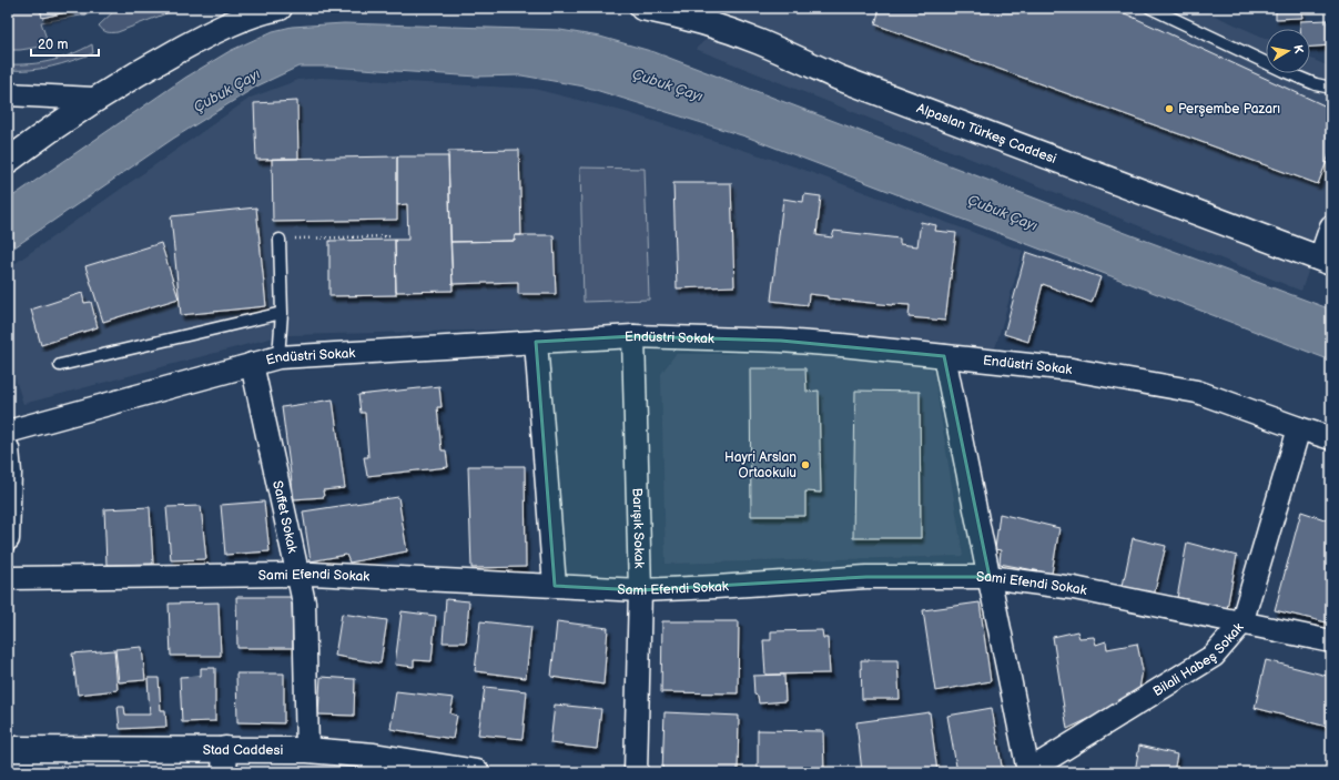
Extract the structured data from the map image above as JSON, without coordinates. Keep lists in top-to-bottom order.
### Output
{
  "streets": {
    "street": [
      "Alpaslan Türkeş Caddesi",
      "Endüstri Sokak",
      "Saffet Sokak",
      "Barışık Sokak",
      "Sami Efendi Sokak",
      "Bilali Habeş Sokak",
      "Stad Caddesi"
    ]
  },
  "crossings": [
    ["Endüstri Sokak", "Saffet Sokak"],
    ["Endüstri Sokak", "Barışık Sokak"],
    ["Endüstri Sokak", "Bilali Habeş Sokak"],
    ["Saffet Sokak", "Sami Efendi Sokak"],
    ["Saffet Sokak", "Stad Caddesi"],
    ["Barışık Sokak", "Sami Efendi Sokak"],
    ["Sami Efendi Sokak", "Bilali Habeş Sokak"]
  ],
  "water": ["Çubuk Çayı"],
  "places": ["Perşembe Pazarı", "Hayri Arslan Ortaokulu"],
  "scale_bar": "20 m",
  "north": "right"
}
